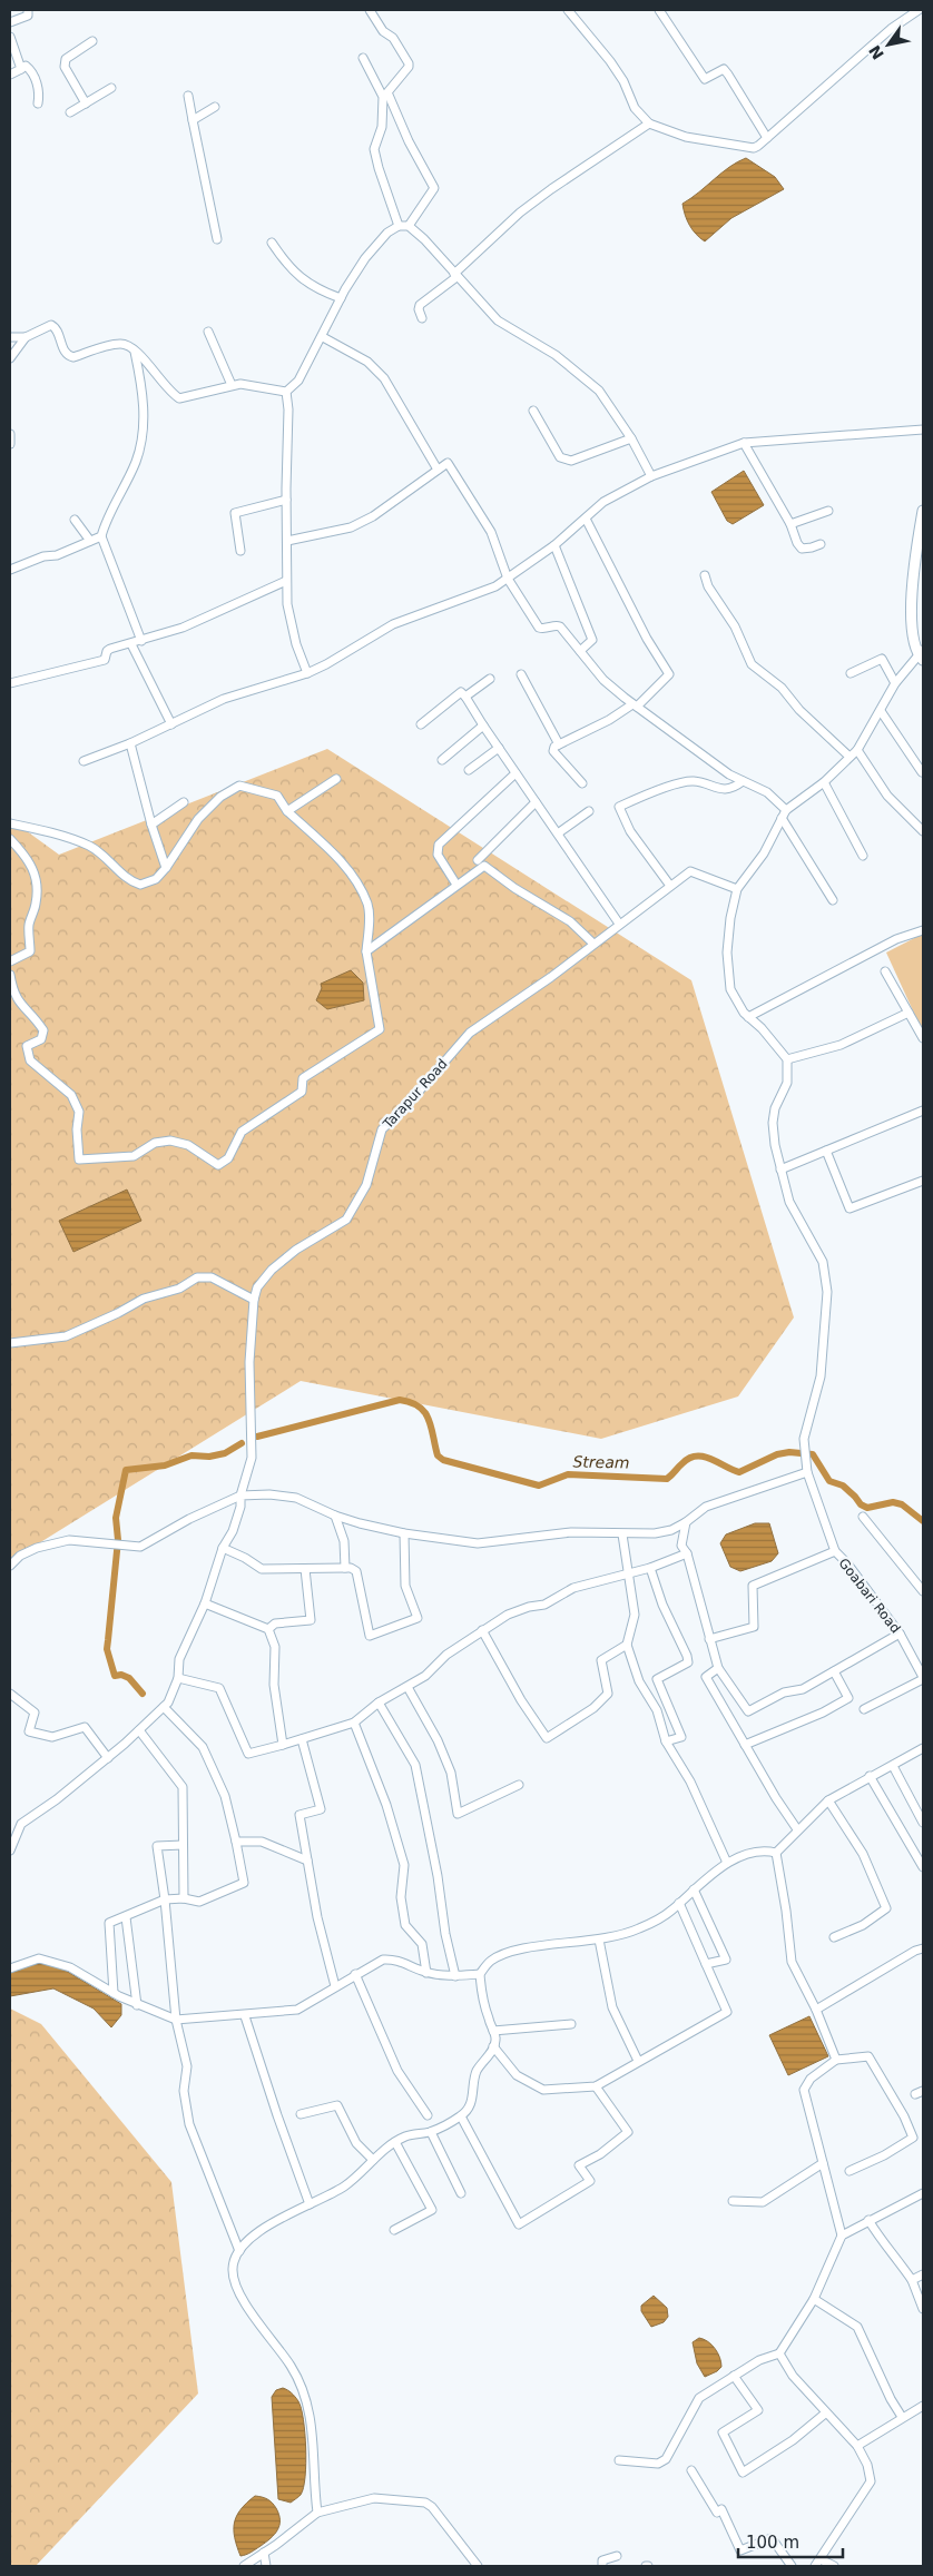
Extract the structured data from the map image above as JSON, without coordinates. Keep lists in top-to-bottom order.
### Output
{
  "streets": {
    "street": ["Tarapur Road", "Goabari Road"]
  },
  "water": ["Stream"],
  "scale_bar": "100 m",
  "north": "bottom left"
}
